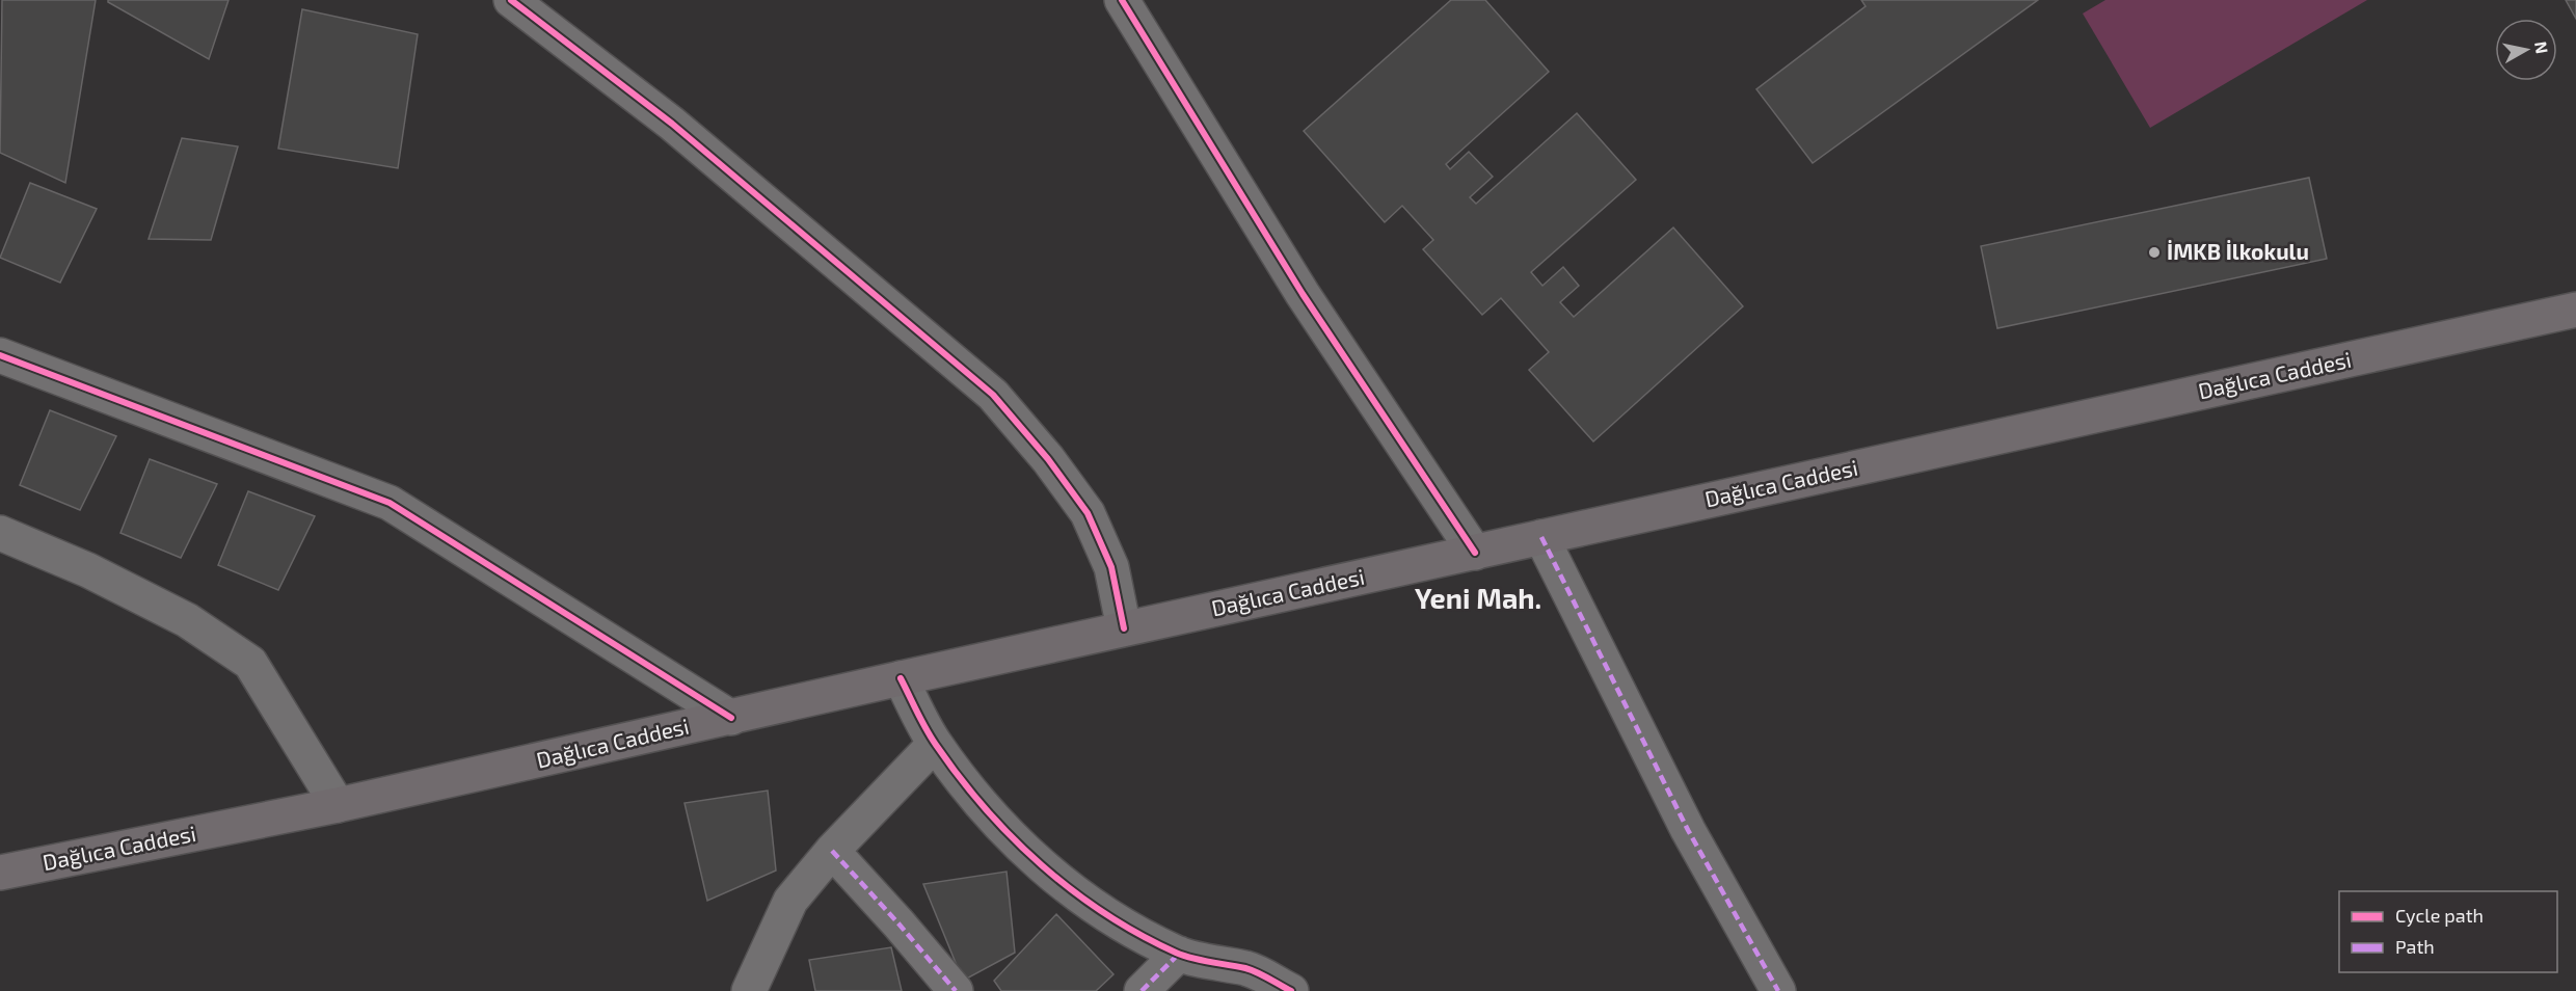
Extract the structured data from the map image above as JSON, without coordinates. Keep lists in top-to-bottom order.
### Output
{
  "streets": {
    "main road": ["Dağlıca Caddesi"]
  },
  "districts": ["Yeni Mah."],
  "places": ["İMKB İlkokulu"],
  "legend": ["Cycle path", "Path"],
  "north": "right"
}
